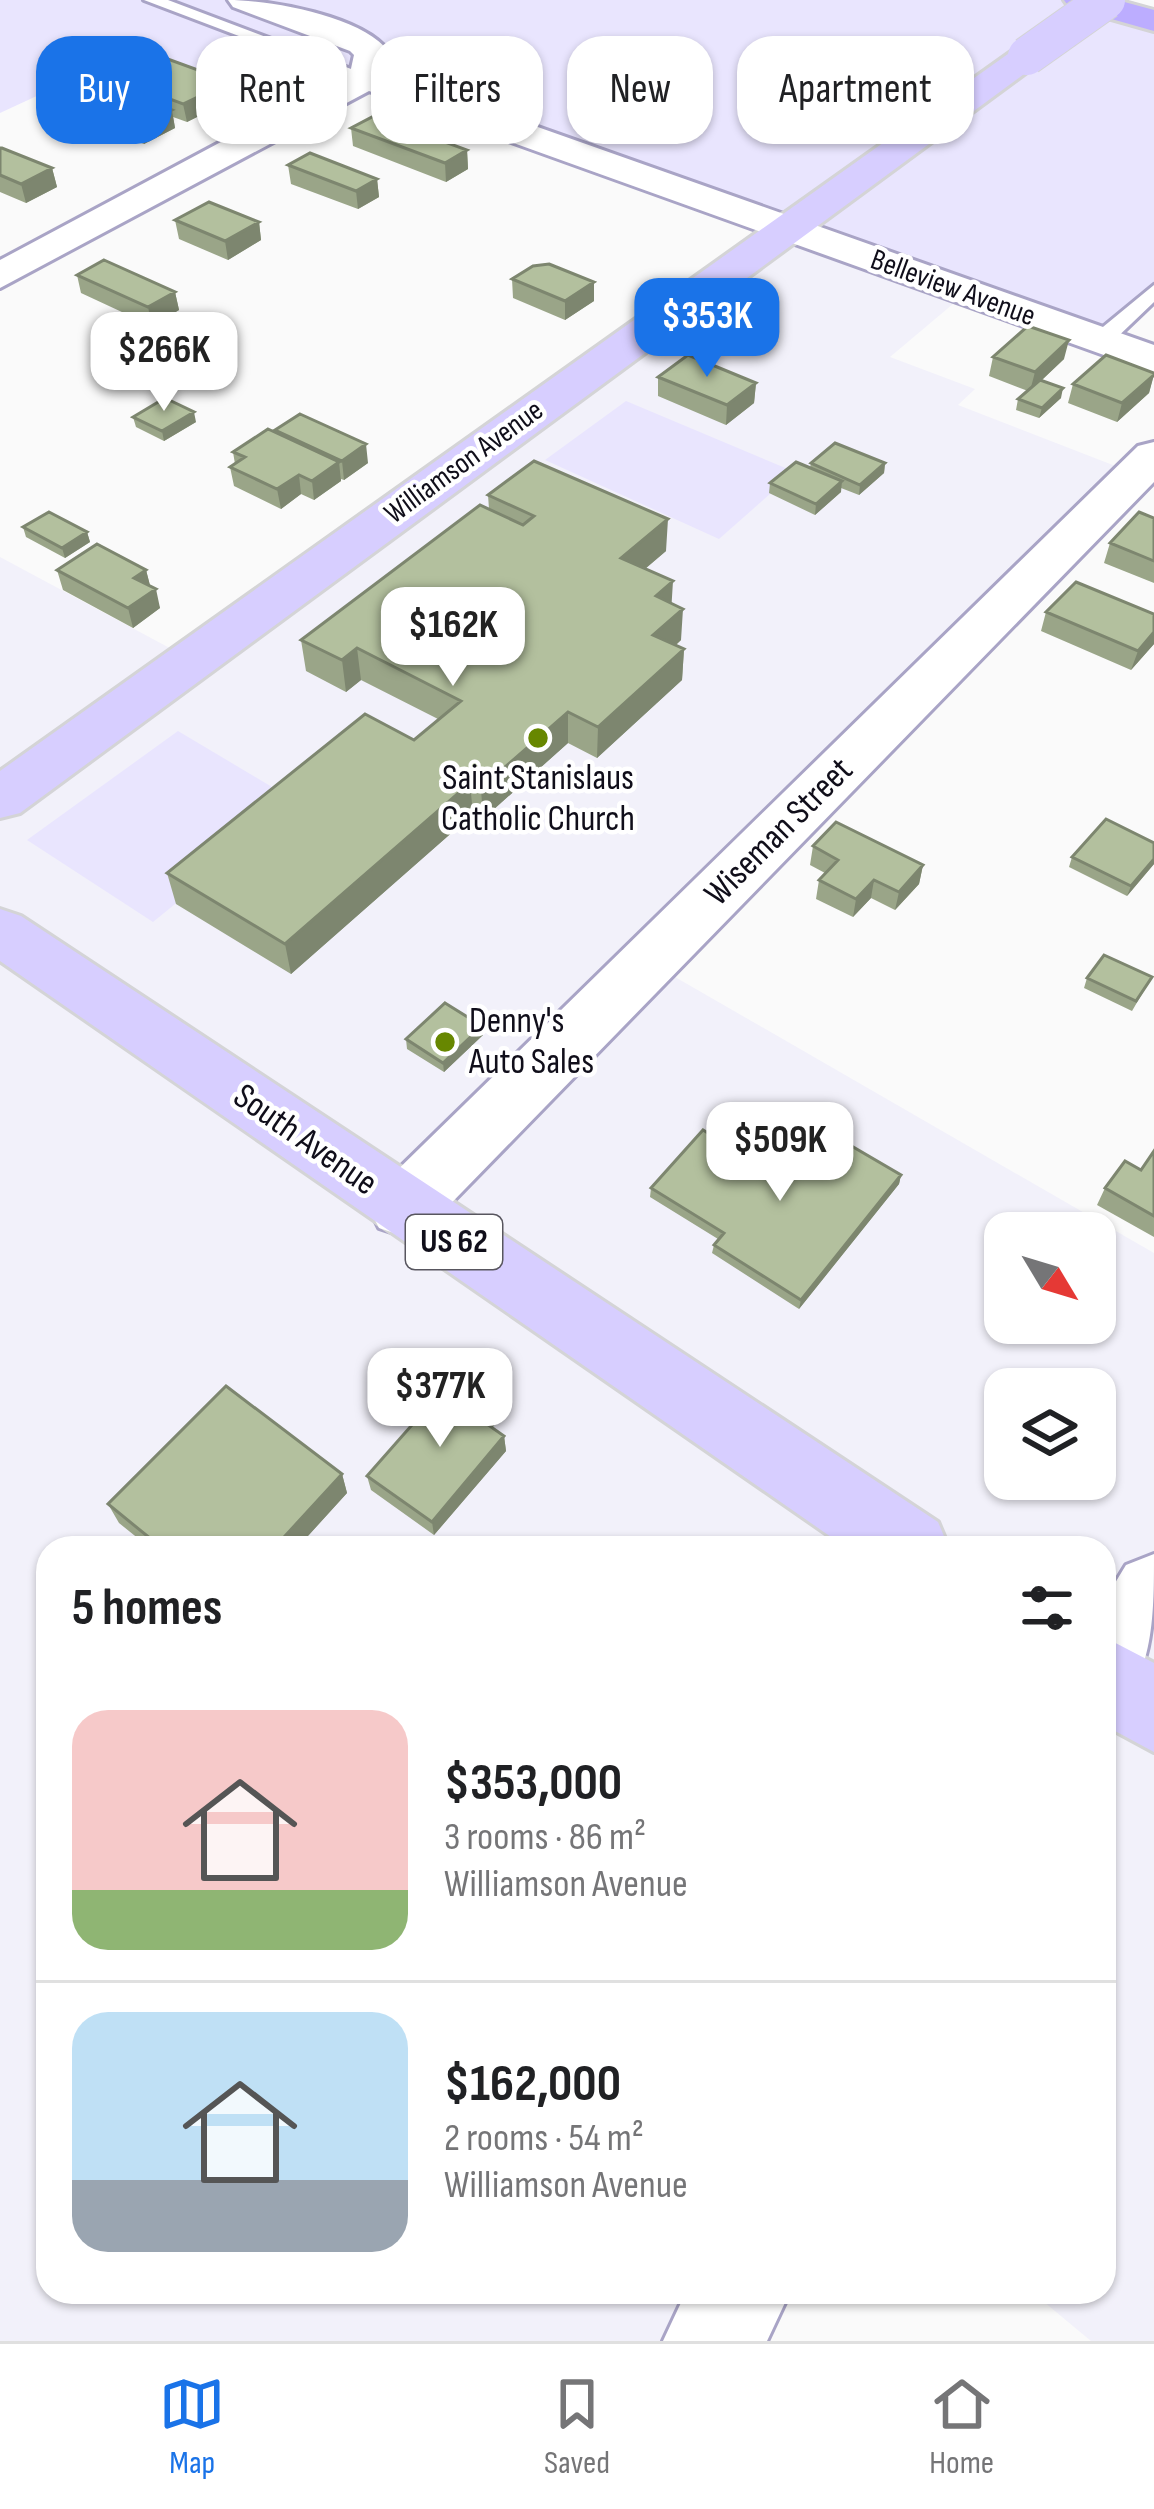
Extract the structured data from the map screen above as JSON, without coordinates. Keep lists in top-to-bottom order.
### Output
{
  "streets": {
    "main road": ["Williamson Avenue", "South Avenue", "US 62"],
    "street": ["Belleview Avenue", "Wiseman Street"]
  },
  "crossings": [
    ["Belleview Avenue", "Williamson Avenue"],
    ["Wiseman Street", "South Avenue"]
  ],
  "places": ["Saint Stanislaus Catholic Church", "Denny's Auto Sales"],
  "north": "bottom right",
  "page": {
    "chip": [
      "Buy",
      "Rent",
      "Filters",
      "New",
      "Apartment"
    ],
    "price": [
      "$353K",
      "$266K",
      "$162K",
      "$509K",
      "$377K"
    ],
    "heading": "5 homes",
    "list": [
      {
        "name": "$353,000",
        "note": "3 rooms · 86 m² · Williamson Avenue"
      },
      {
        "name": "$162,000",
        "note": "2 rooms · 54 m² · Williamson Avenue"
      }
    ],
    "tabs": ["Map", "Saved", "Home"]
  }
}
